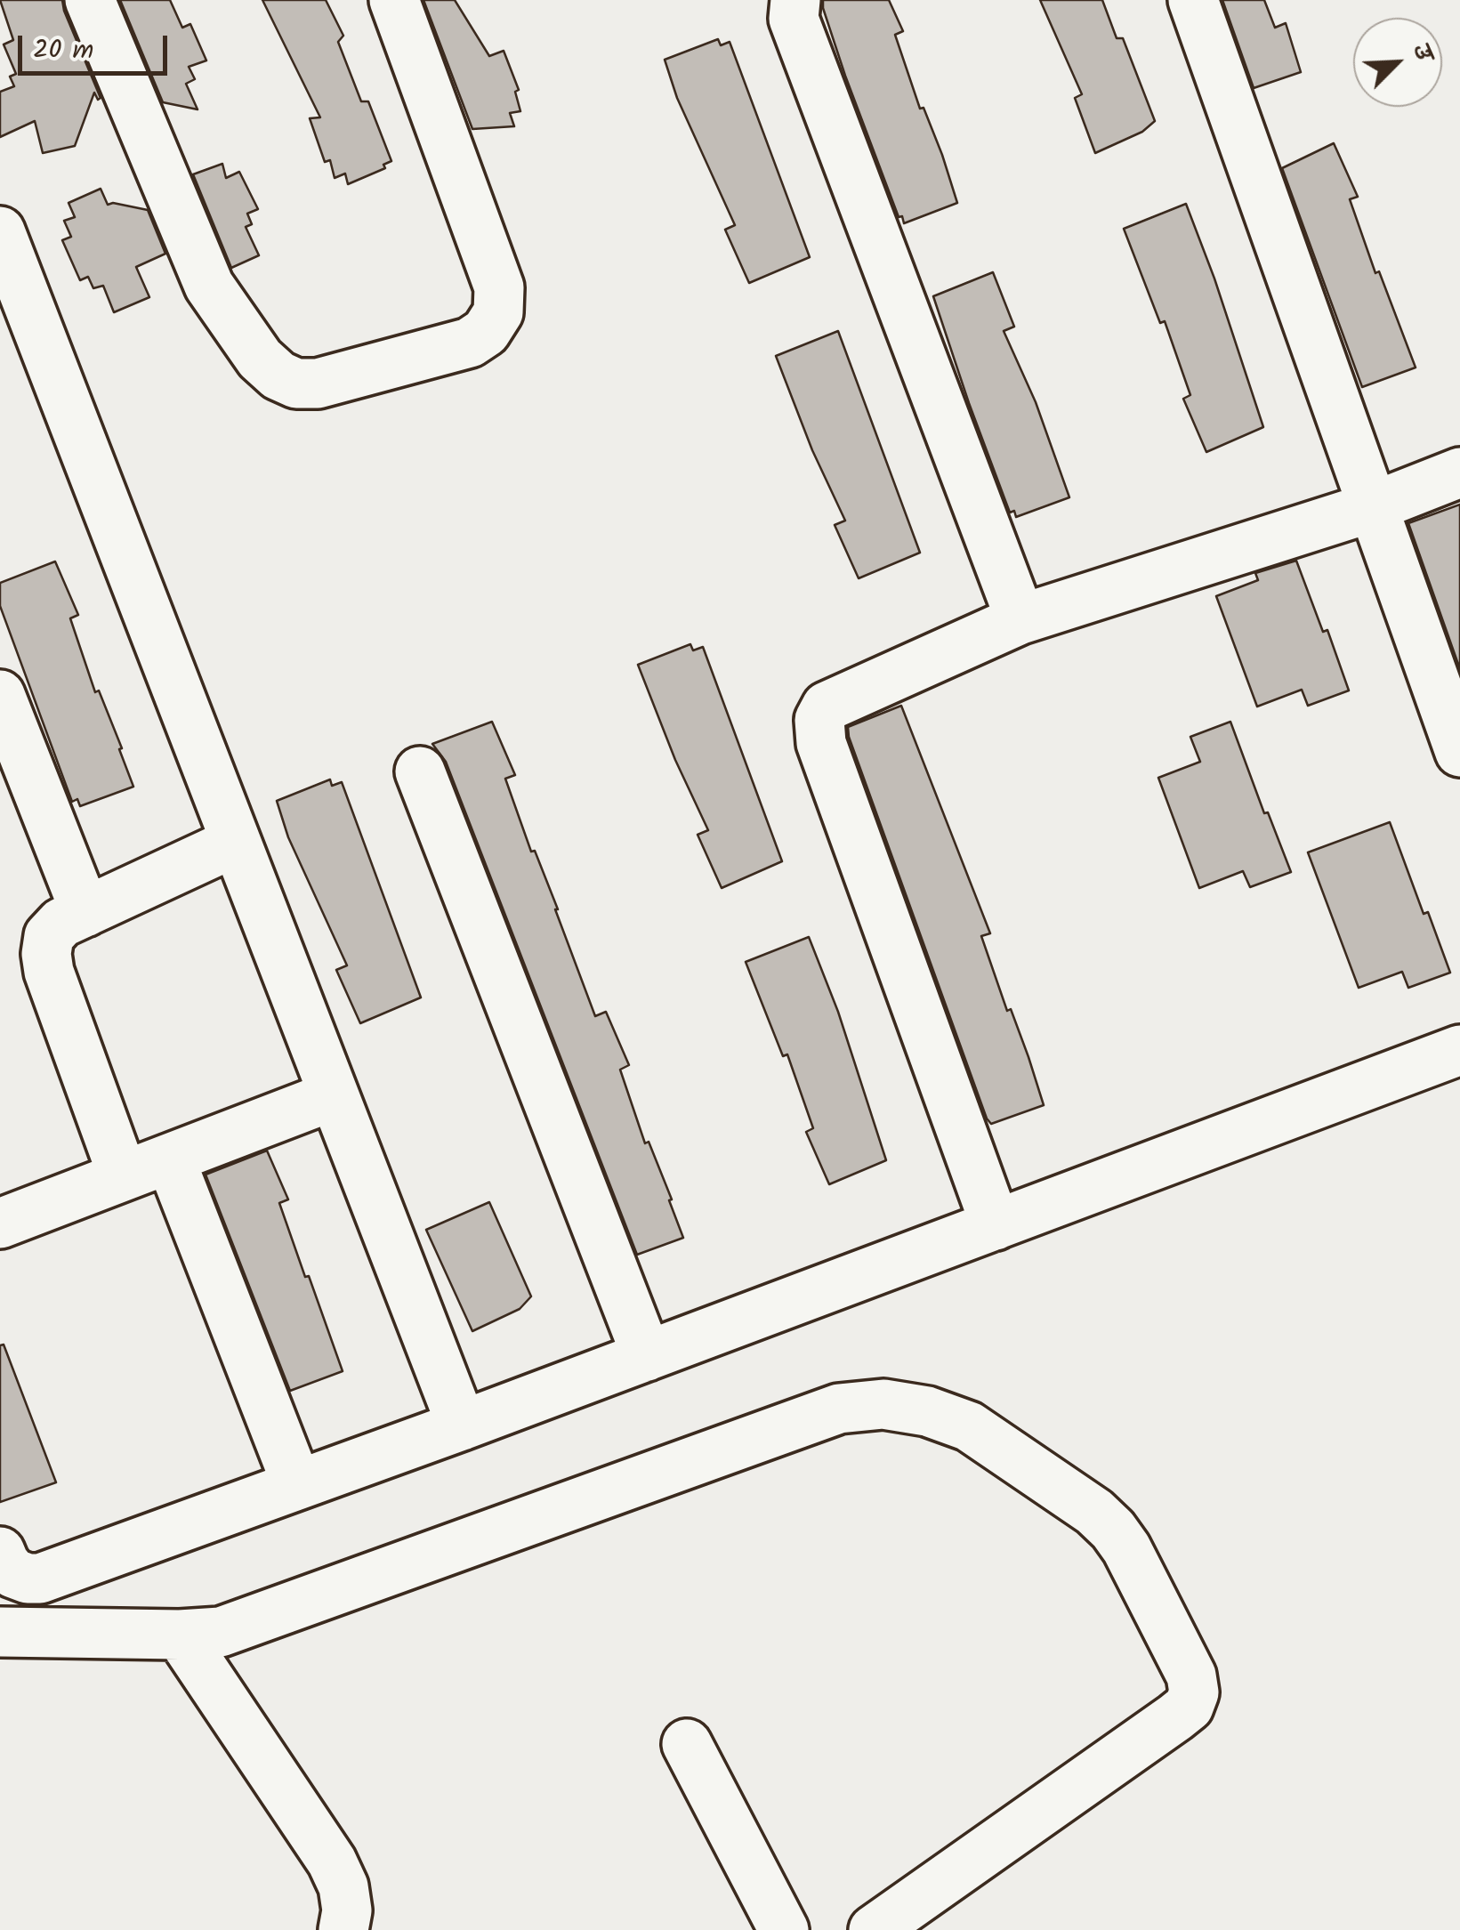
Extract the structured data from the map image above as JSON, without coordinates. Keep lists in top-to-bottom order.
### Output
{
  "scale_bar": "20 m",
  "north": "top right"
}
